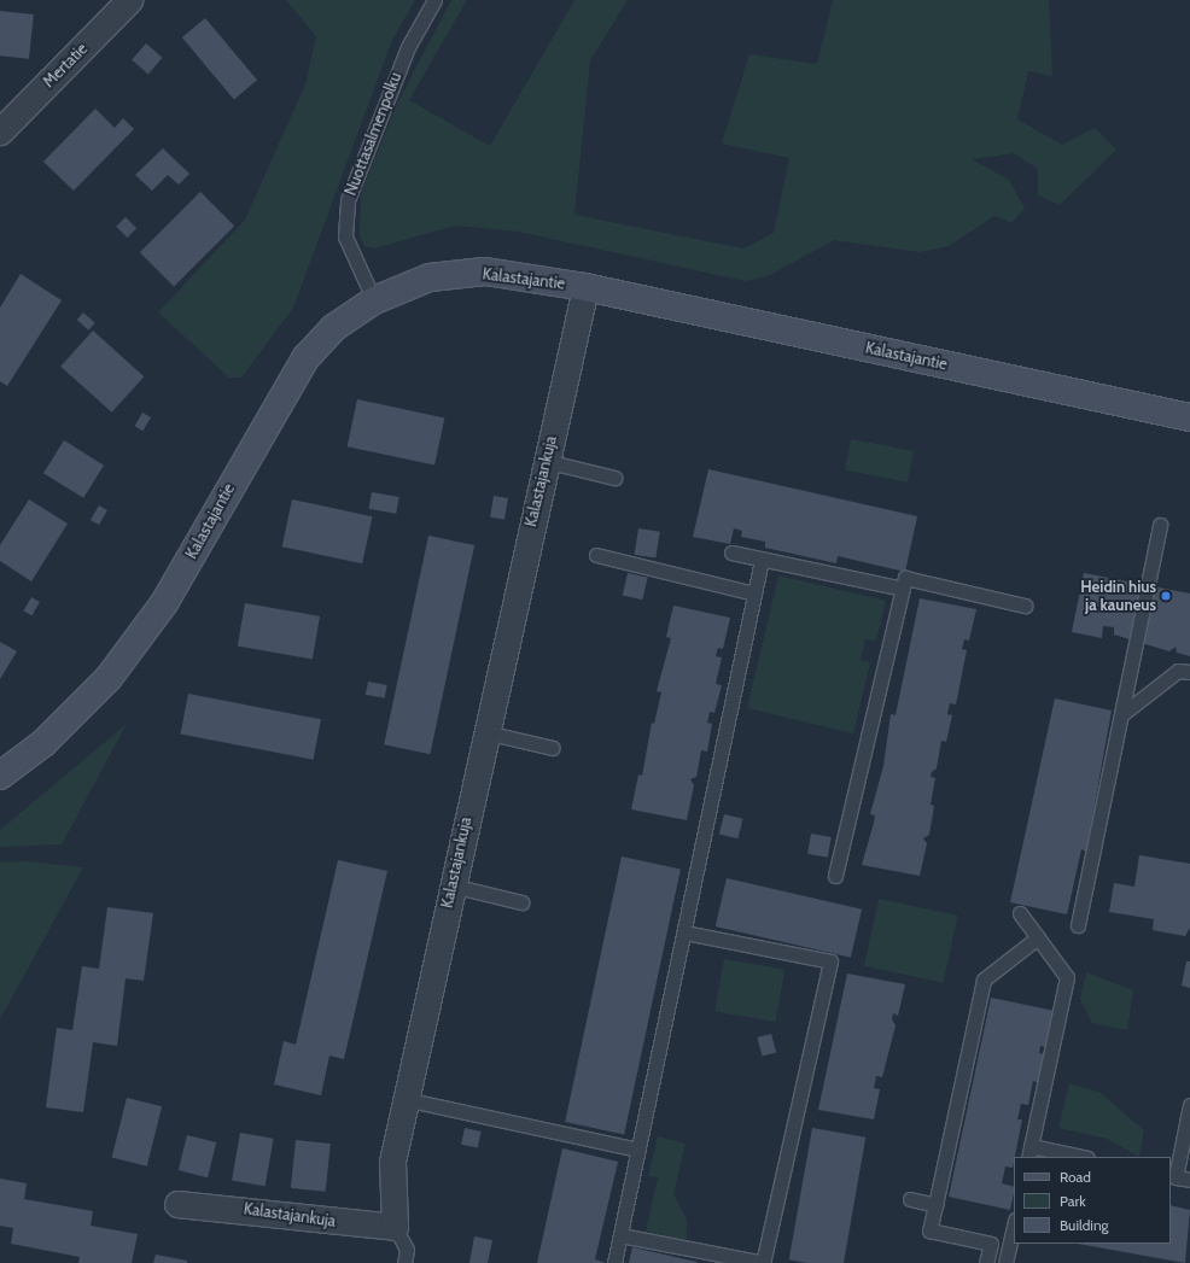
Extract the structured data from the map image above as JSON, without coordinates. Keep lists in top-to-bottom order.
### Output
{
  "streets": {
    "main road": ["Kalastajantie"],
    "street": ["Mertatie", "Kalastajankuja"],
    "lane": ["Nuottasalmenpolku"]
  },
  "crossings": [
    ["Nuottasalmenpolku", "Kalastajantie"],
    ["Kalastajantie", "Kalastajankuja"]
  ],
  "places": ["Heidin hius ja kauneus"],
  "legend": ["Road", "Park", "Building"]
}
